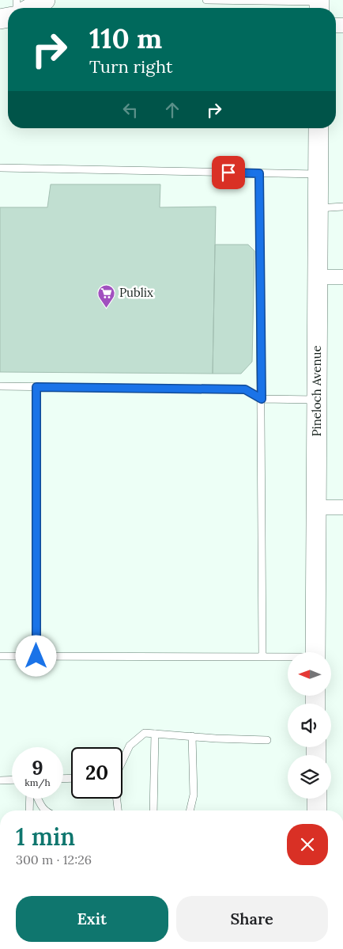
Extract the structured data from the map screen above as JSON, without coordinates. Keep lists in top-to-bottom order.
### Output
{
  "streets": {
    "street": ["Pineloch Avenue"]
  },
  "places": {
    "supermarket": ["Publix"]
  },
  "north": "left",
  "page": {
    "turn": ["110 m", "Turn right"],
    "speed": "9 km/h",
    "limit": "20",
    "heading": ["1 min", "300 m · 12:26"],
    "buttons": ["Exit", "Share"]
  }
}
